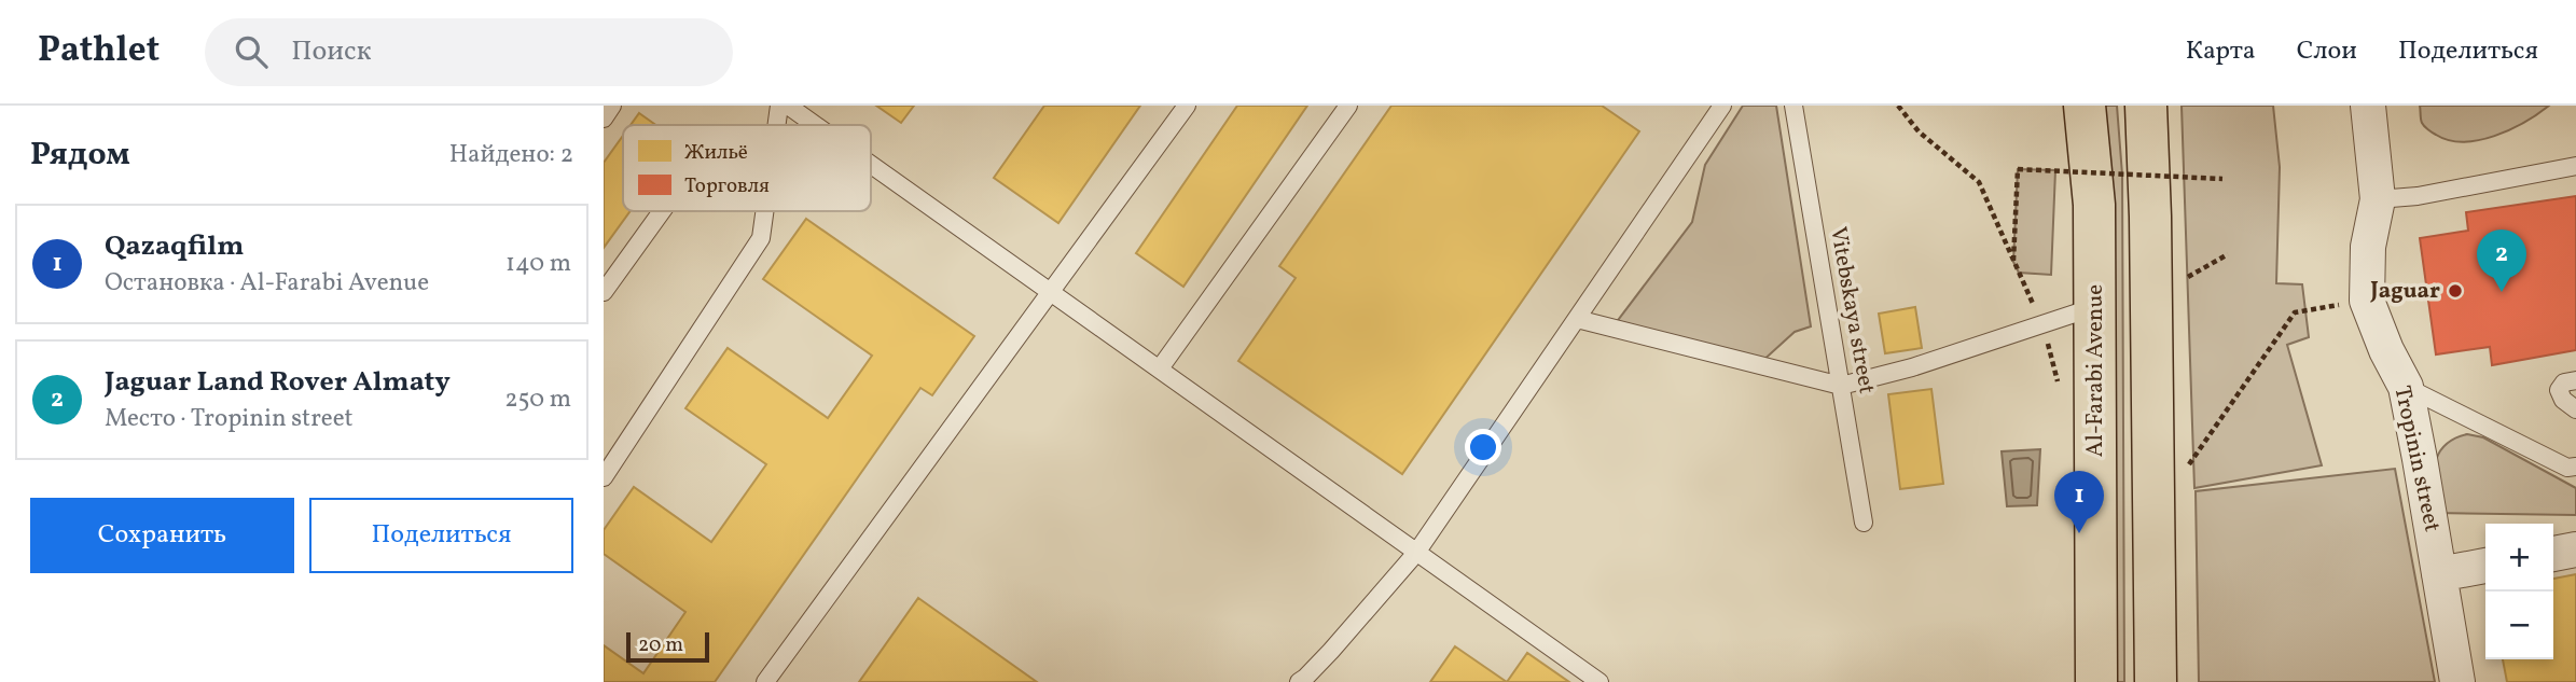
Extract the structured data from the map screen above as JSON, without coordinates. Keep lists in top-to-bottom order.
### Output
{
  "streets": {
    "main road": ["Al-Farabi Avenue"],
    "street": ["Tropinin street"],
    "lane": ["Vitebskaya street"]
  },
  "places": ["Jaguar"],
  "legend": ["Жильё", "Торговля"],
  "scale_bar": "20 m",
  "page": {
    "header": "Pathlet",
    "search": "Поиск",
    "nav": ["Карта", "Слои", "Поделиться"],
    "heading": ["Рядом", "Найдено: 2"],
    "list": [
      {
        "mark": "1",
        "name": "Qazaqfilm",
        "note": "Остановка · Al-Farabi Avenue",
        "value": "140 m"
      },
      {
        "mark": "2",
        "name": "Jaguar Land Rover Almaty",
        "note": "Место · Tropinin street",
        "value": "250 m"
      }
    ],
    "pins": ["2", "1"],
    "buttons": ["Сохранить", "Поделиться"],
    "map_buttons": ["+", "−"],
    "scale": "20 m"
  }
}
